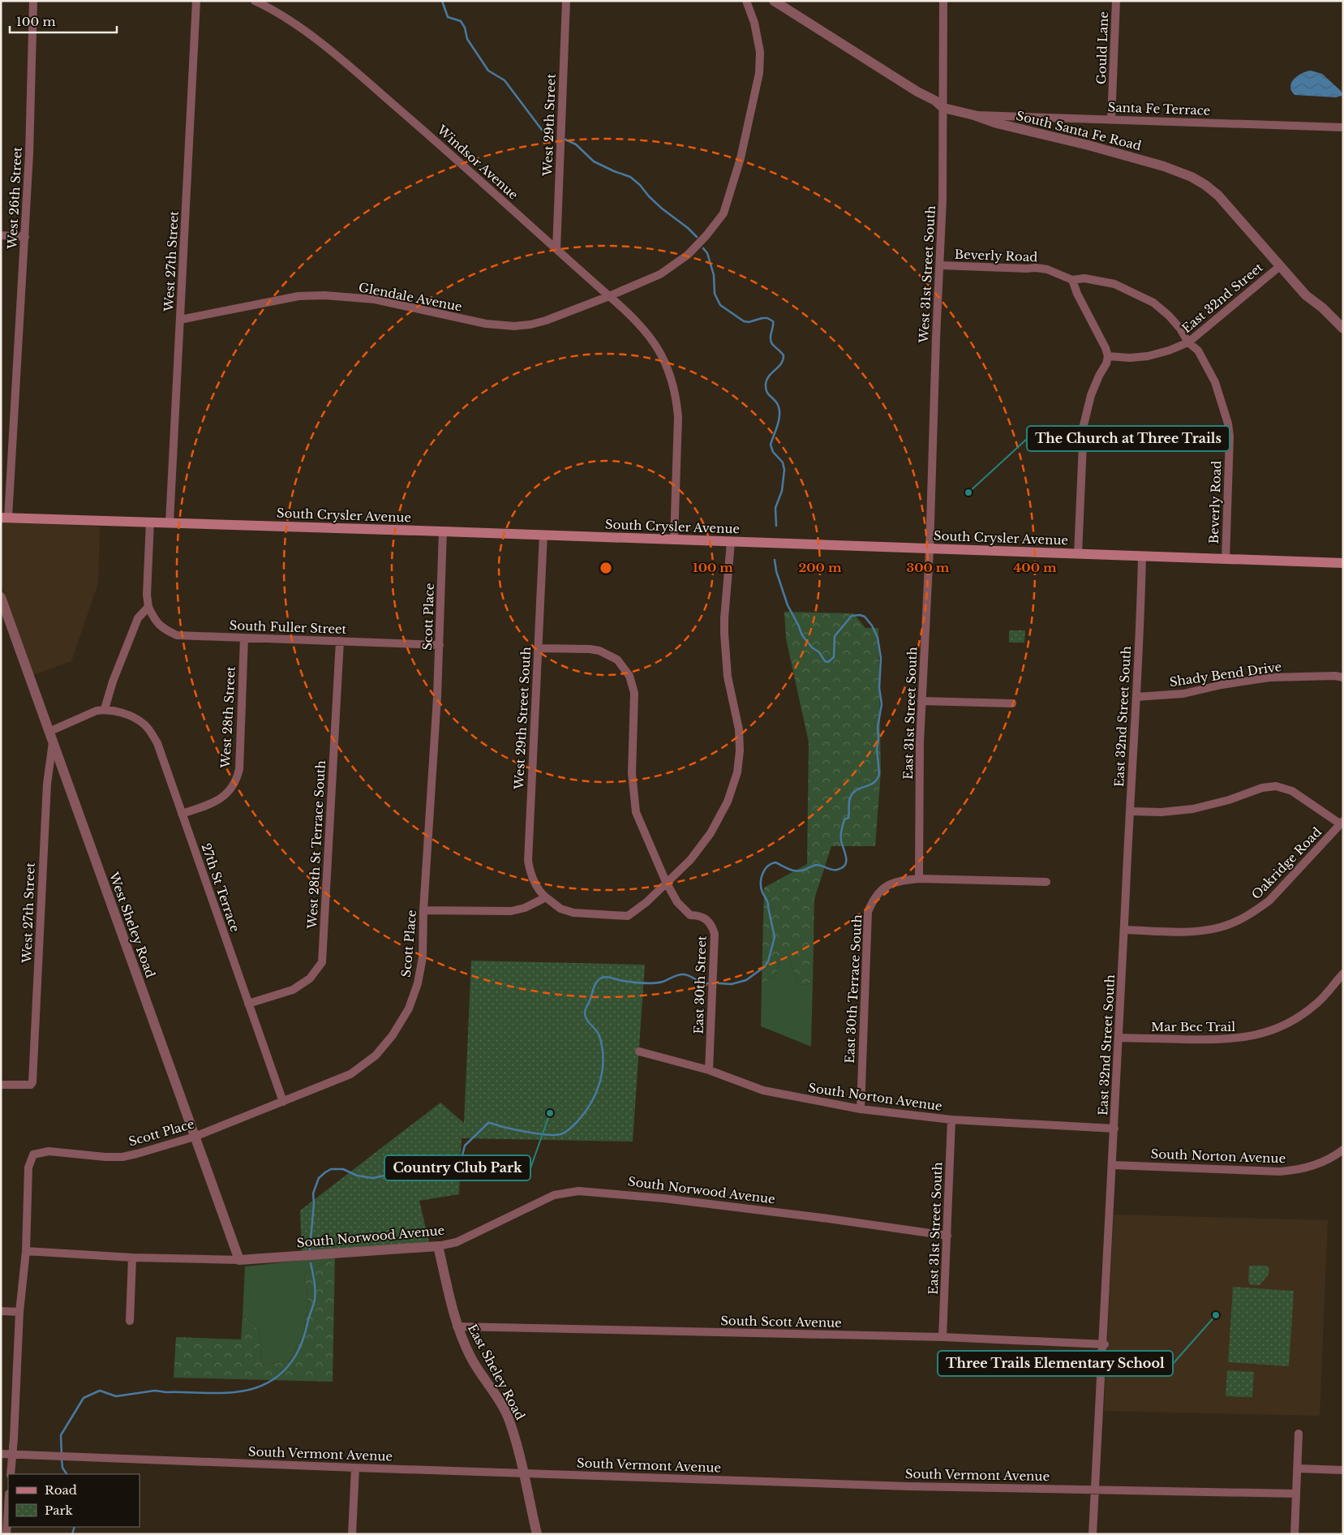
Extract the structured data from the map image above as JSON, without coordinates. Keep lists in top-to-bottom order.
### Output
{
  "streets": {
    "main road": ["South Crysler Avenue"],
    "street": [
      "Gould Lane",
      "Santa Fe Terrace",
      "West 29th Street",
      "South Santa Fe Road",
      "Windsor Avenue",
      "West 26th Street",
      "Beverly Road",
      "West 27th Street",
      "West 31st Street South",
      "Glendale Avenue",
      "East 32nd Street",
      "Scott Place",
      "South Fuller Street",
      "Shady Bend Drive",
      "East 31st Street South",
      "East 32nd Street South",
      "West 28th Street",
      "West 29th Street South",
      "West 28th St Terrace South",
      "Oakridge Road",
      "27th St Terrace",
      "West Sheley Road",
      "East 30th Street",
      "East 30th Terrace South",
      "Mar Bec Trail",
      "South Norton Avenue",
      "South Norwood Avenue",
      "South Scott Avenue",
      "East Sheley Road",
      "South Vermont Avenue"
    ]
  },
  "crossings": [
    ["Gould Lane", "Santa Fe Terrace"],
    ["Santa Fe Terrace", "South Santa Fe Road"],
    ["West 29th Street", "Windsor Avenue"],
    ["South Santa Fe Road", "West 31st Street South"],
    ["South Santa Fe Road", "East 32nd Street"],
    ["Windsor Avenue", "Glendale Avenue"],
    ["Windsor Avenue", "South Crysler Avenue"],
    ["West 26th Street", "South Crysler Avenue"],
    ["Beverly Road", "West 31st Street South"],
    ["Beverly Road", "East 32nd Street"],
    ["Beverly Road", "South Crysler Avenue"],
    ["West 27th Street", "Glendale Avenue"],
    ["West 27th Street", "South Crysler Avenue"],
    ["West 27th Street", "West Sheley Road"],
    ["West 31st Street South", "South Crysler Avenue"],
    ["West 31st Street South", "East 31st Street South"],
    ["South Crysler Avenue", "Scott Place"],
    ["South Crysler Avenue", "East 31st Street South"],
    ["South Crysler Avenue", "East 32nd Street South"],
    ["South Crysler Avenue", "West 29th Street South"],
    ["Scott Place", "South Fuller Street"],
    ["Scott Place", "27th St Terrace"],
    ["Scott Place", "West Sheley Road"],
    ["Scott Place", "South Norwood Avenue"],
    ["South Fuller Street", "West 28th Street"],
    ["South Fuller Street", "West 28th St Terrace South"],
    ["Shady Bend Drive", "East 32nd Street South"],
    ["East 31st Street South", "East 30th Terrace South"],
    ["East 31st Street South", "South Norton Avenue"],
    ["East 31st Street South", "South Norwood Avenue"],
    ["East 31st Street South", "South Scott Avenue"],
    ["East 32nd Street South", "Oakridge Road"],
    ["East 32nd Street South", "Mar Bec Trail"],
    ["East 32nd Street South", "South Norton Avenue"],
    ["East 32nd Street South", "South Scott Avenue"],
    ["East 32nd Street South", "South Vermont Avenue"],
    ["West 28th Street", "27th St Terrace"],
    ["West 29th Street South", "East 30th Street"],
    ["West 28th St Terrace South", "27th St Terrace"],
    ["West Sheley Road", "South Norwood Avenue"],
    ["East 30th Street", "South Norton Avenue"],
    ["East 30th Terrace South", "South Norton Avenue"],
    ["South Norwood Avenue", "East Sheley Road"],
    ["South Scott Avenue", "East Sheley Road"],
    ["East Sheley Road", "South Vermont Avenue"]
  ],
  "places": ["The Church at Three Trails", "Country Club Park", "Three Trails Elementary School"],
  "legend": ["Road", "Park"],
  "scale_bar": "100 m",
  "rings": [
    "100 m",
    "200 m",
    "300 m",
    "400 m"
  ]
}
